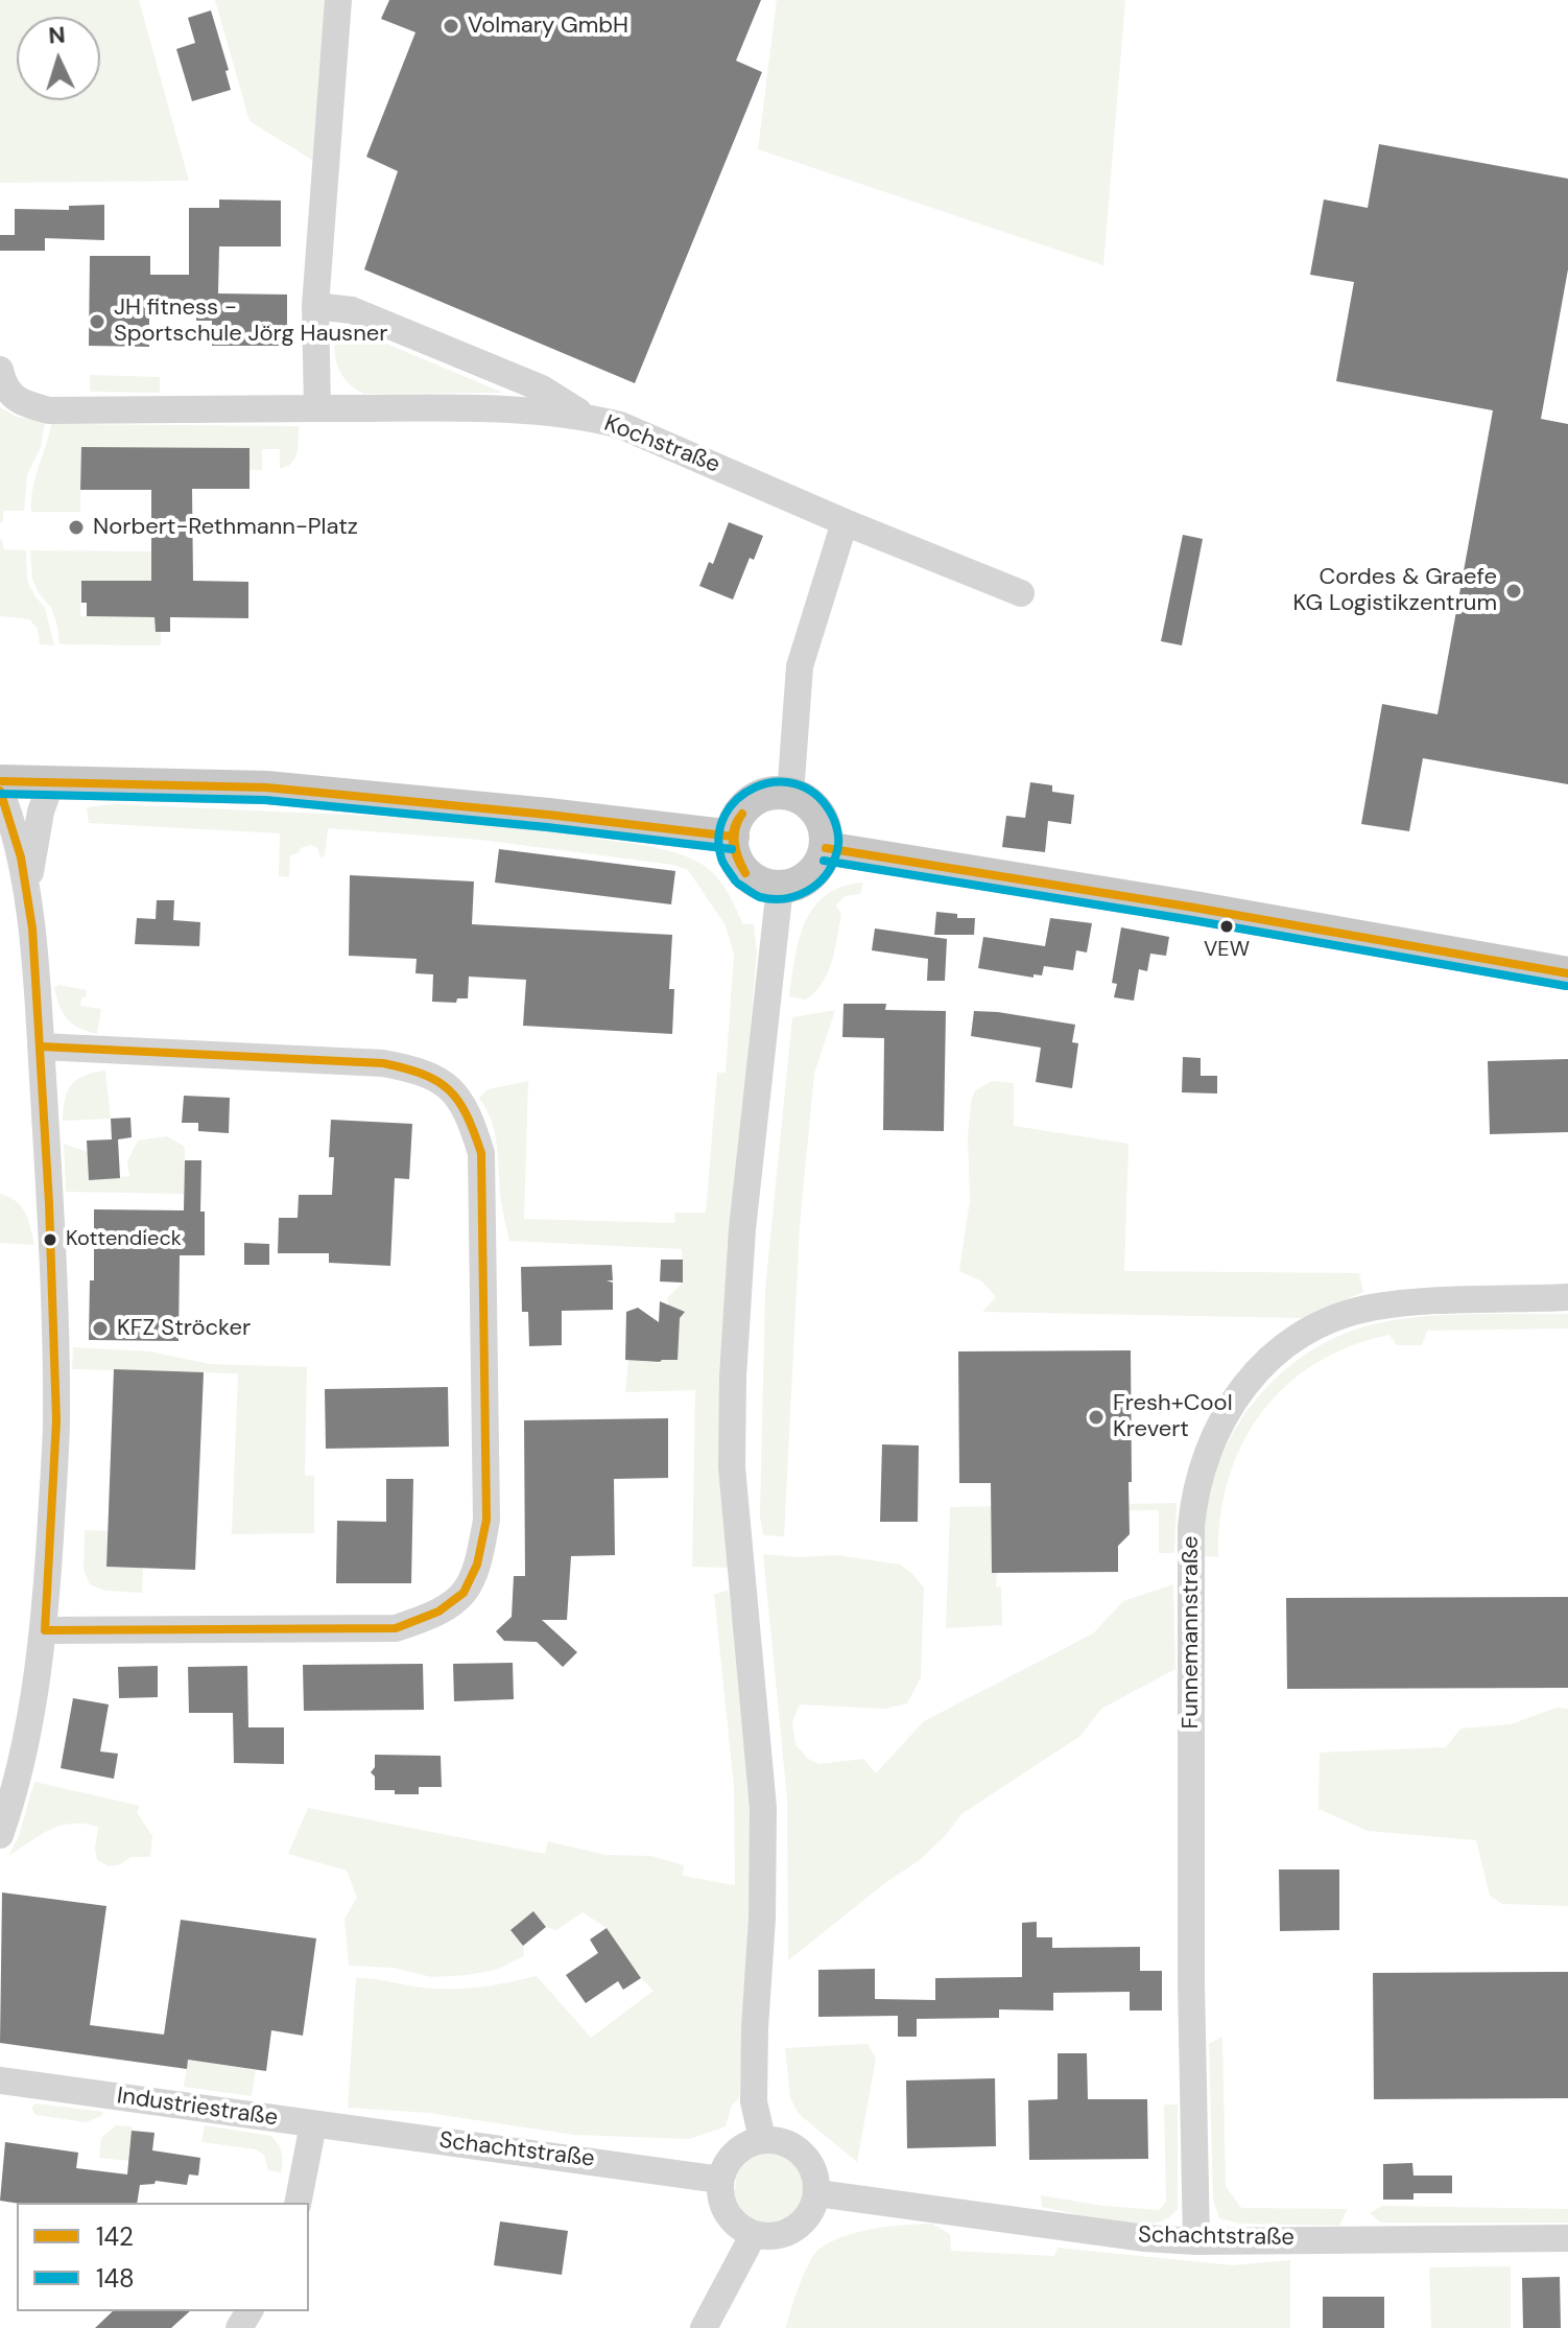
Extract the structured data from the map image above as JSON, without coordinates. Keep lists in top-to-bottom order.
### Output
{
  "streets": {
    "street": [
      "Kochstraße",
      "Funnemannstraße",
      "Industriestraße",
      "Schachtstraße"
    ]
  },
  "crossings": [
    ["Funnemannstraße", "Schachtstraße"],
    ["Industriestraße", "Schachtstraße"]
  ],
  "places": [
    "Volmary GmbH",
    "JH fitness - Sportschule Jörg Hausner",
    "Norbert-Rethmann-Platz",
    "Cordes & Graefe KG Logistikzentrum",
    "VEW",
    "Kottendieck",
    "KFZ Ströcker",
    "Fresh+Cool Krevert"
  ],
  "lines": ["transit line 142", "transit line 148"],
  "legend": ["142", "148"],
  "north": "top"
}
